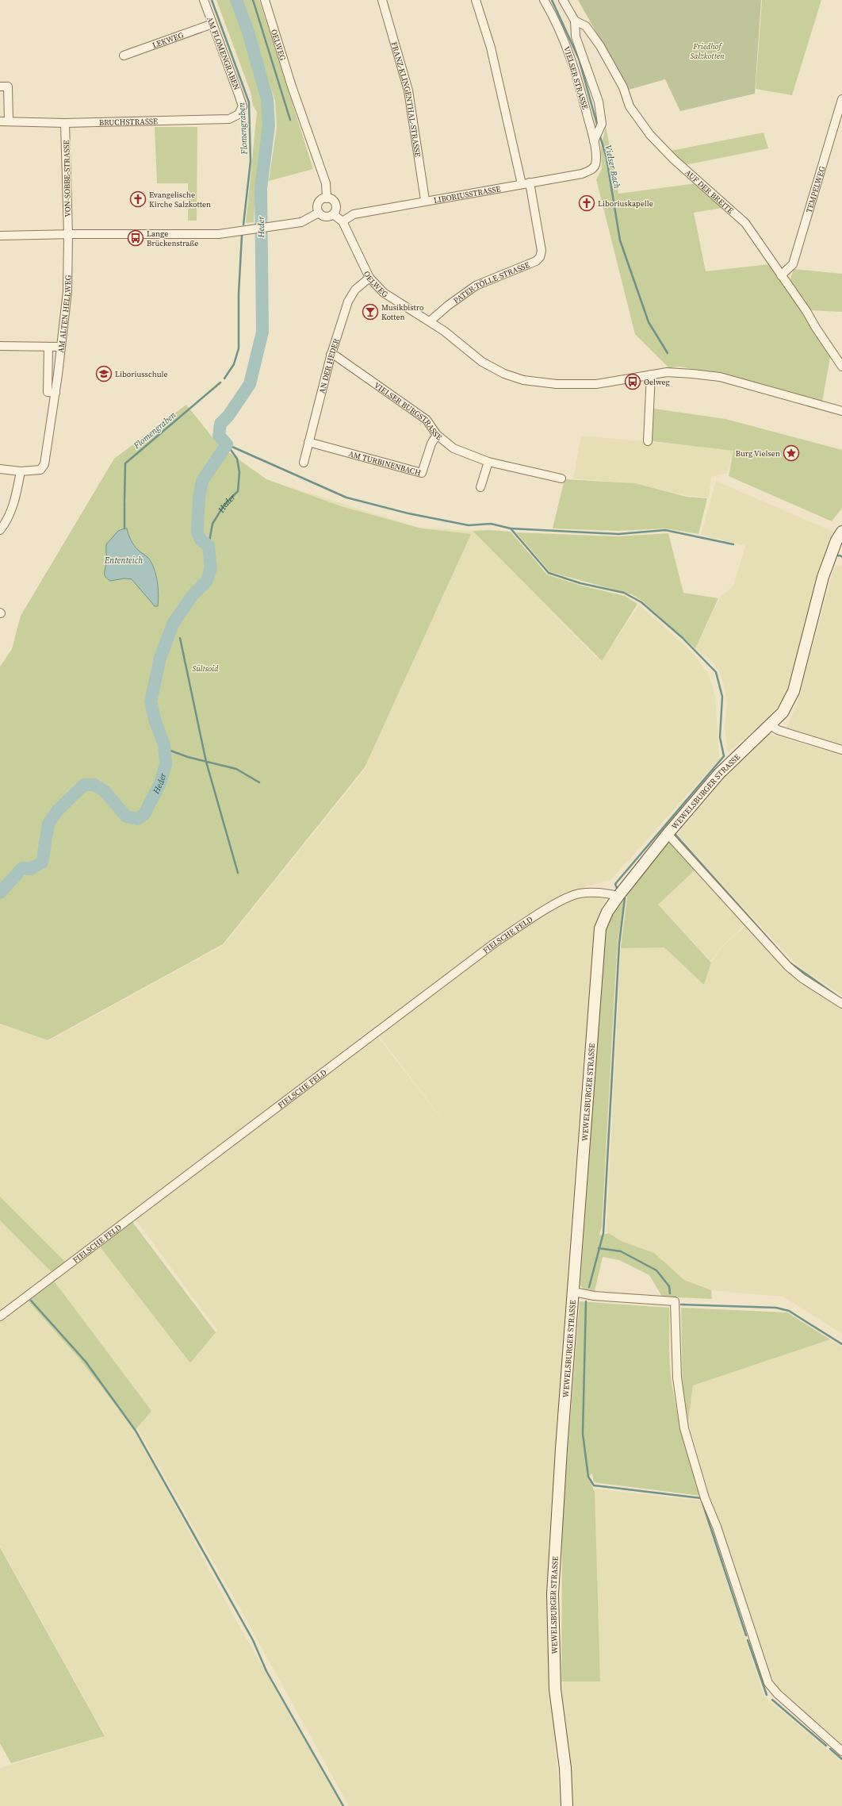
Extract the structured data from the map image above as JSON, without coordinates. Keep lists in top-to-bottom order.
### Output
{
  "streets": {
    "main road": ["WEWELSBURGER STRASSE"],
    "street": [
      "LEKWEG",
      "OELWEG",
      "AM FLOMENGRABEN",
      "VIELSER STRASSE",
      "FRANZ-KLINGENTHAL-STRASSE",
      "BRUCHSTRASSE",
      "VON-SOBBE-STRASSE",
      "TEMPELWEG",
      "AUF DER BREITE",
      "LIBORIUSSTRASSE",
      "PATER-TÖLLE-STRASSE",
      "AM ALTEN HELLWEG",
      "AN DER HEDER",
      "VIELSER BURGSTRASSE",
      "AM TURBINENBACH",
      "FIELSCHE FELD"
    ]
  },
  "crossings": [
    ["LEKWEG", "AM FLOMENGRABEN"],
    ["OELWEG", "LIBORIUSSTRASSE"],
    ["OELWEG", "PATER-TÖLLE-STRASSE"],
    ["OELWEG", "AN DER HEDER"],
    ["AM FLOMENGRABEN", "BRUCHSTRASSE"],
    ["VIELSER STRASSE", "AUF DER BREITE"],
    ["VIELSER STRASSE", "LIBORIUSSTRASSE"],
    ["FRANZ-KLINGENTHAL-STRASSE", "LIBORIUSSTRASSE"],
    ["BRUCHSTRASSE", "VON-SOBBE-STRASSE"],
    ["VON-SOBBE-STRASSE", "AM ALTEN HELLWEG"],
    ["TEMPELWEG", "AUF DER BREITE"],
    ["LIBORIUSSTRASSE", "PATER-TÖLLE-STRASSE"],
    ["AN DER HEDER", "VIELSER BURGSTRASSE"],
    ["AN DER HEDER", "AM TURBINENBACH"],
    ["VIELSER BURGSTRASSE", "AM TURBINENBACH"],
    ["WEWELSBURGER STRASSE", "FIELSCHE FELD"]
  ],
  "water": [
    "Flomengraben",
    "Vielser Bach",
    "Heder",
    "Ententeich"
  ],
  "parks": ["Friedhof Salzkotten", "Sültsoid"],
  "places": {
    "church": ["Evangelische Kirche Salzkotten", "Liboriuskapelle"],
    "bus stop": ["Lange Brückenstraße", "Oelweg"],
    "bar": ["Musikbistro Kotten"],
    "school or university": ["Liboriusschule"],
    "place": ["Burg Vielsen"]
  }
}
